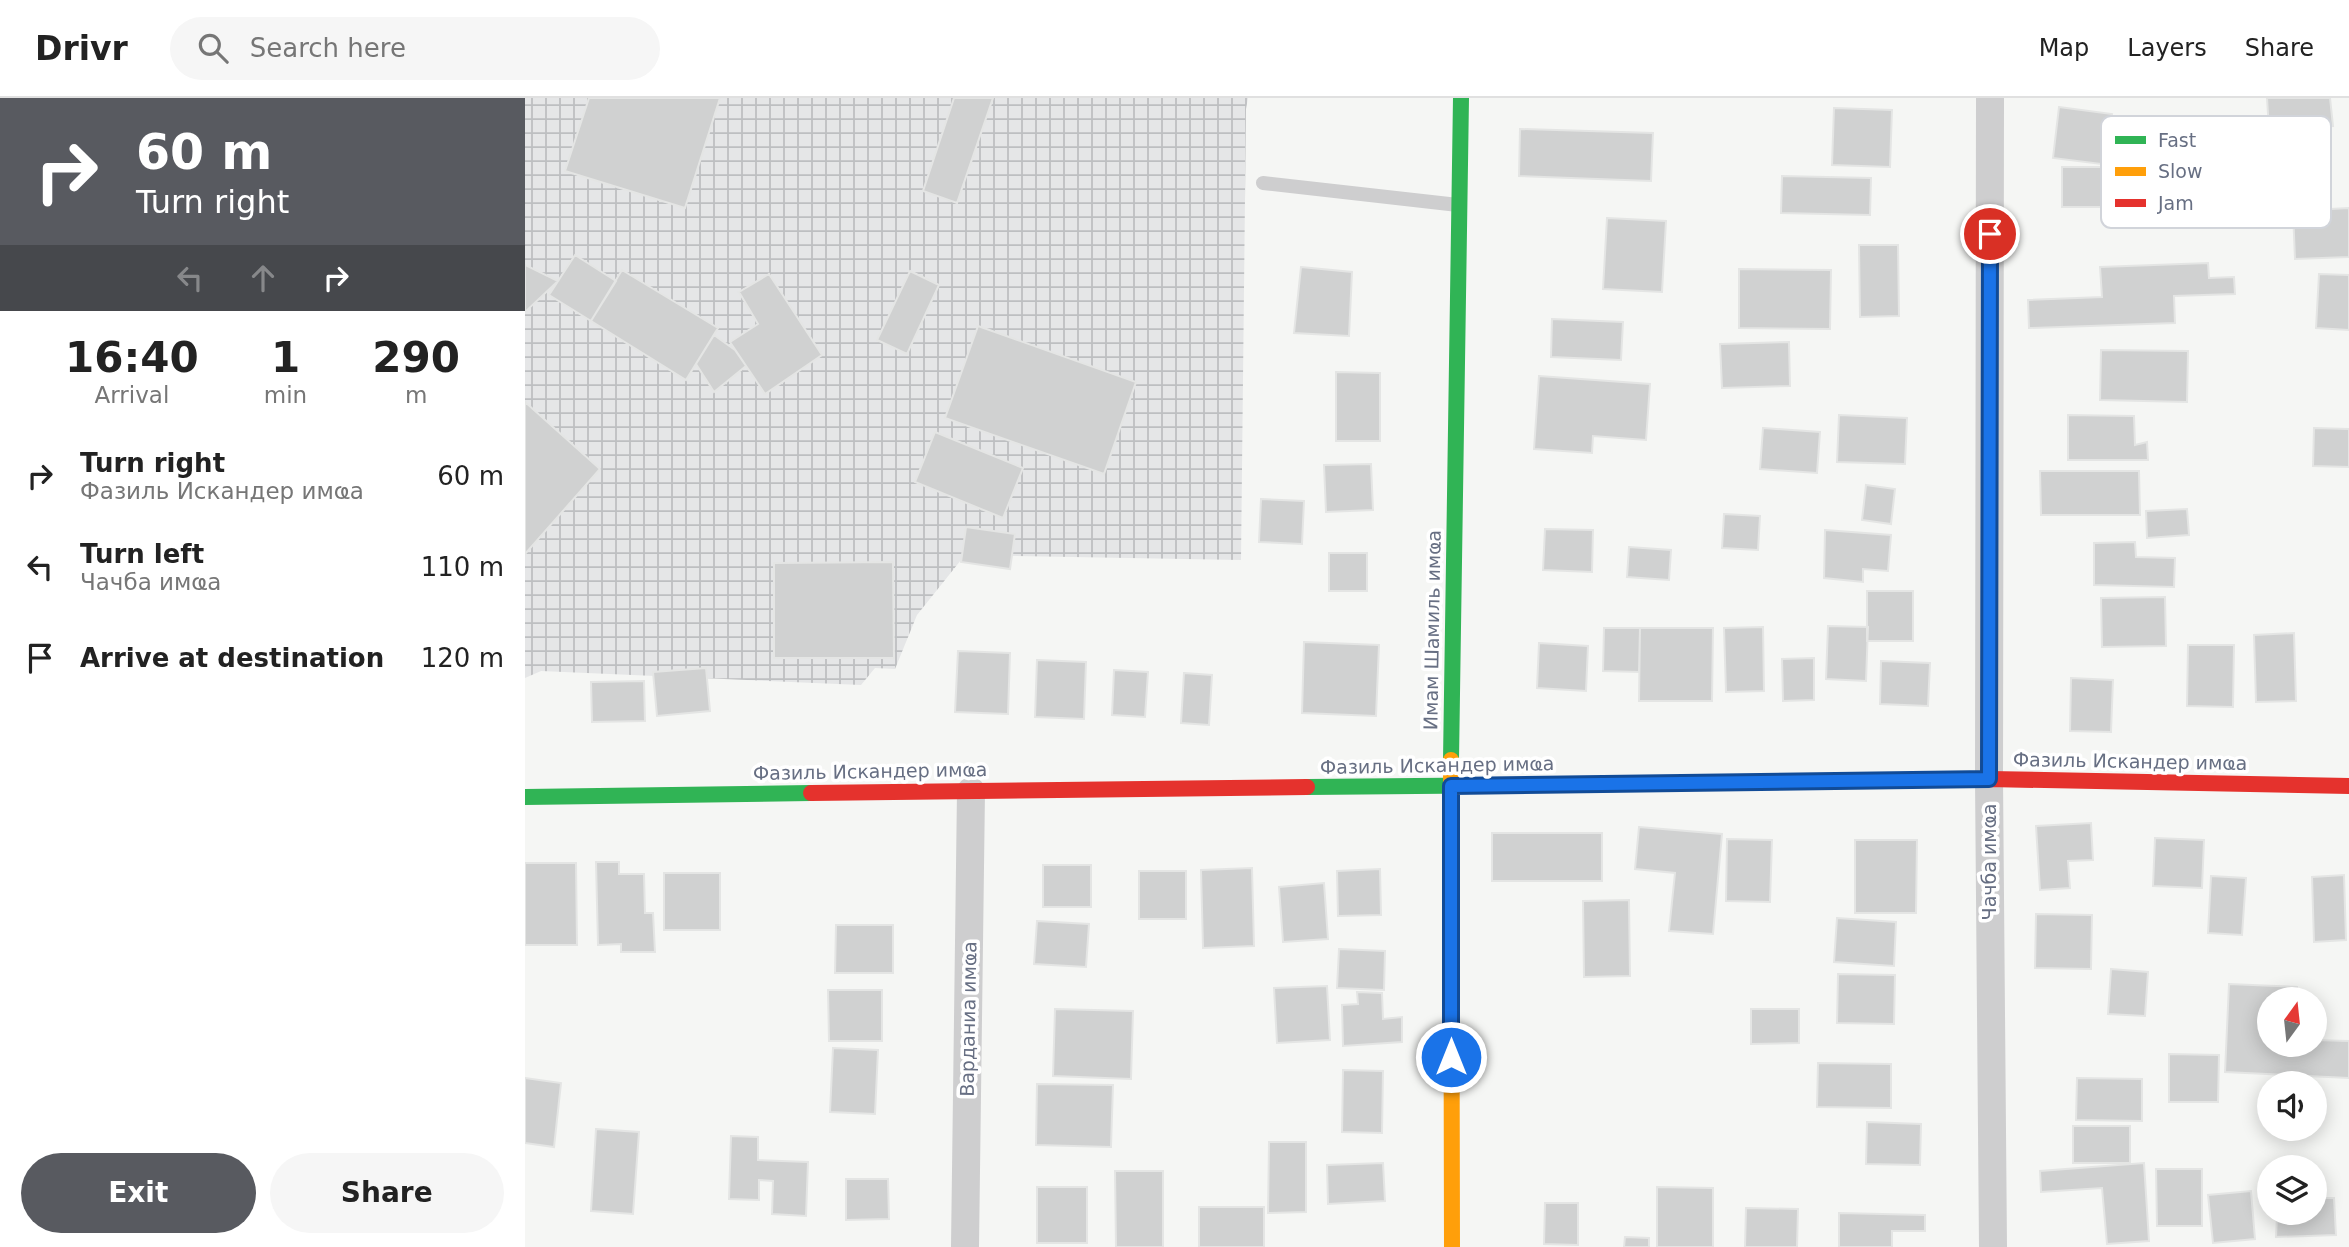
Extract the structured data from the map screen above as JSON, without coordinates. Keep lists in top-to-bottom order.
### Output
{
  "streets": {
    "street": [
      "Имам Шамиль имҩа",
      "Фазиль Искандер имҩа",
      "Чачба имҩа",
      "Варданиа имҩа"
    ]
  },
  "crossings": [
    ["Имам Шамиль имҩа", "Фазиль Искандер имҩа"],
    ["Фазиль Искандер имҩа", "Чачба имҩа"],
    ["Фазиль Искандер имҩа", "Варданиа имҩа"]
  ],
  "legend": ["Fast", "Slow", "Jam"],
  "north": "top",
  "page": {
    "header": "Drivr",
    "search": "Search here",
    "nav": ["Map", "Layers", "Share"],
    "turn": ["60 m", "Turn right"],
    "eta": [
      "16:40",
      "Arrival",
      "1",
      "min",
      "290",
      "m"
    ],
    "list": [
      {
        "name": "Turn right",
        "note": "Фазиль Искандер имҩа",
        "value": "60 m"
      },
      {
        "name": "Turn left",
        "note": "Чачба имҩа",
        "value": "110 m"
      },
      {
        "name": "Arrive at destination",
        "value": "120 m"
      }
    ],
    "buttons": ["Exit", "Share"]
  }
}
